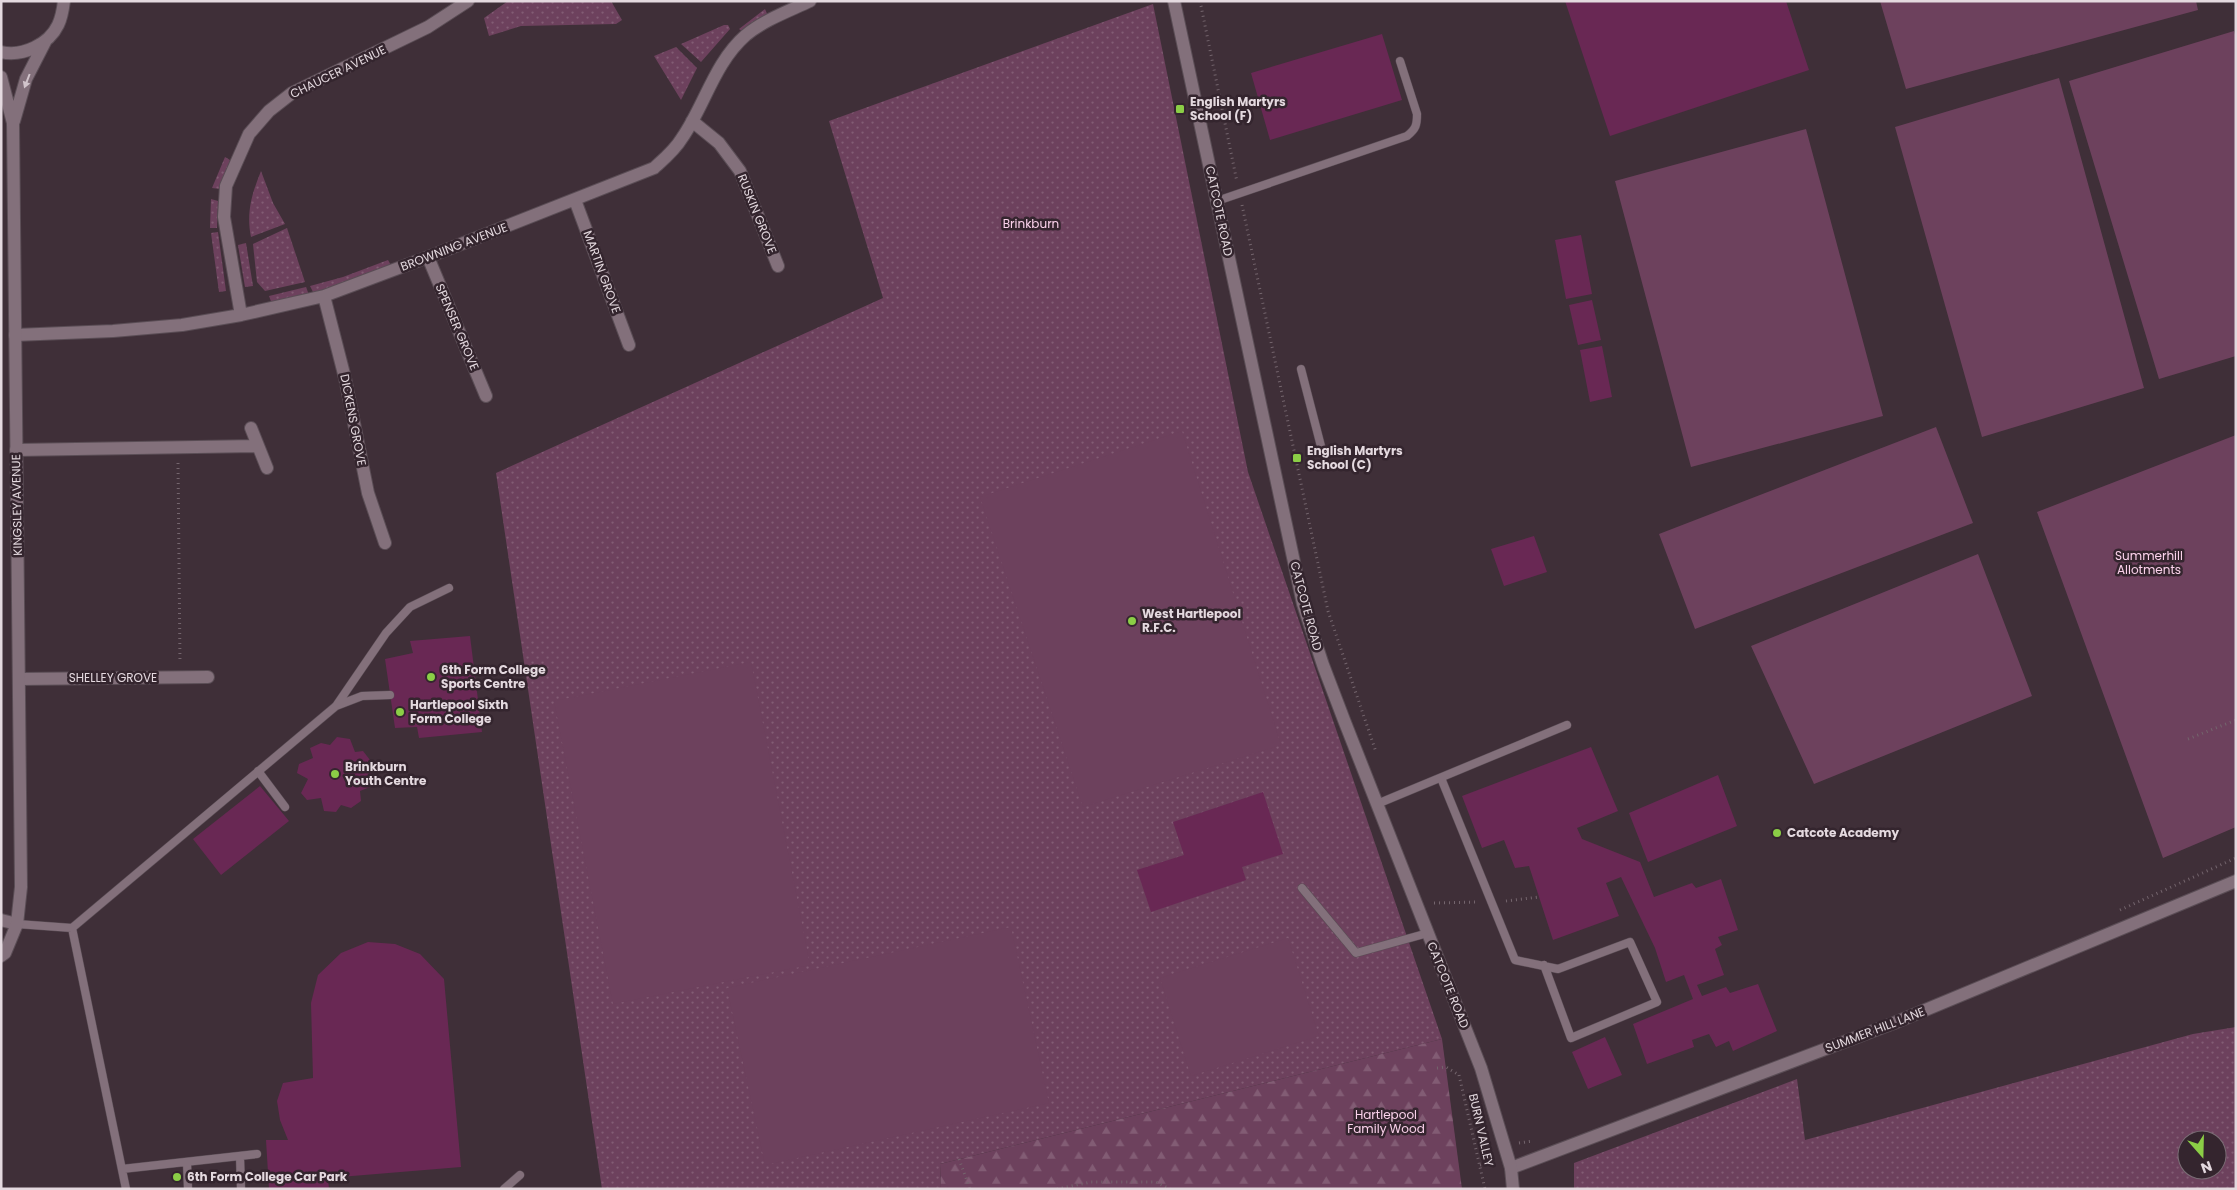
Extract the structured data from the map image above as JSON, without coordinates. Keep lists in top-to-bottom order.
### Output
{
  "streets": {
    "street": [
      "CHAUCER AVENUE",
      "CATCOTE ROAD",
      "RUSKIN GROVE",
      "BROWNING AVENUE",
      "MARTIN GROVE",
      "SPENSER GROVE",
      "DICKENS GROVE",
      "KINGSLEY AVENUE",
      "SHELLEY GROVE",
      "SUMMER HILL LANE"
    ],
    "path": ["BURN VALLEY"]
  },
  "crossings": [
    ["CHAUCER AVENUE", "BROWNING AVENUE"],
    ["CATCOTE ROAD", "SUMMER HILL LANE"],
    ["RUSKIN GROVE", "BROWNING AVENUE"],
    ["BROWNING AVENUE", "MARTIN GROVE"],
    ["BROWNING AVENUE", "SPENSER GROVE"],
    ["BROWNING AVENUE", "DICKENS GROVE"],
    ["BROWNING AVENUE", "KINGSLEY AVENUE"],
    ["KINGSLEY AVENUE", "SHELLEY GROVE"]
  ],
  "parks": ["Brinkburn", "Summerhill Allotments", "Hartlepool Family Wood"],
  "places": {
    "transit": ["English Martyrs School (F)", "English Martyrs School (C)"],
    "other": [
      "West Hartlepool R.F.C.",
      "6th Form College Sports Centre",
      "Hartlepool Sixth Form College",
      "Brinkburn Youth Centre",
      "Catcote Academy",
      "6th Form College Car Park"
    ]
  },
  "north": "bottom"
}
